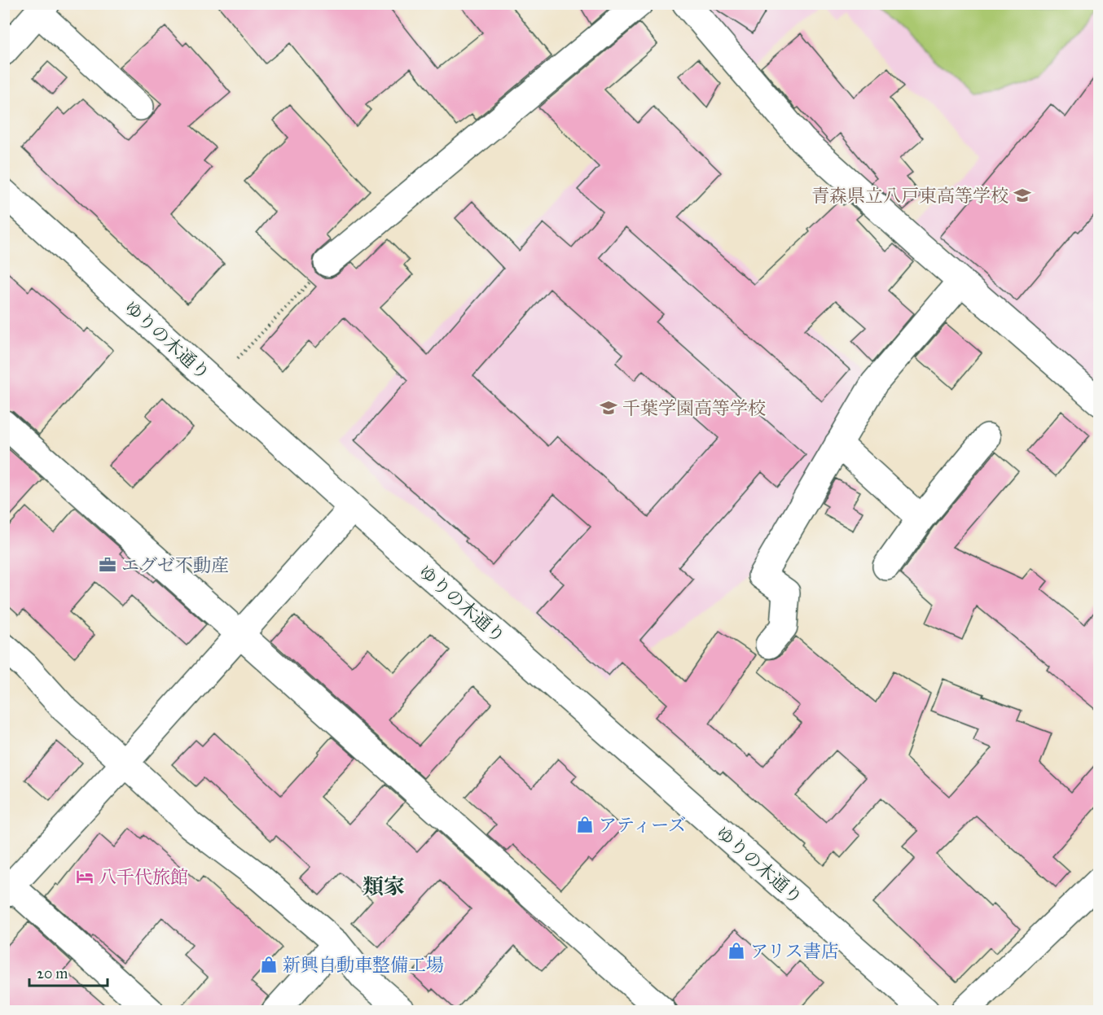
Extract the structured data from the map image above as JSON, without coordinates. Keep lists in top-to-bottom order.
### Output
{
  "streets": {
    "street": ["ゆりの木通り"]
  },
  "districts": ["類家"],
  "places": {
    "school or university": ["青森県立八戸東高等学校", "千葉学園高等学校"],
    "office": ["エグゼ不動産"],
    "shop": ["アティーズ", "アリス書店", "新興自動車整備工場"],
    "hotel": ["八千代旅館"]
  },
  "scale_bar": "20 m"
}
